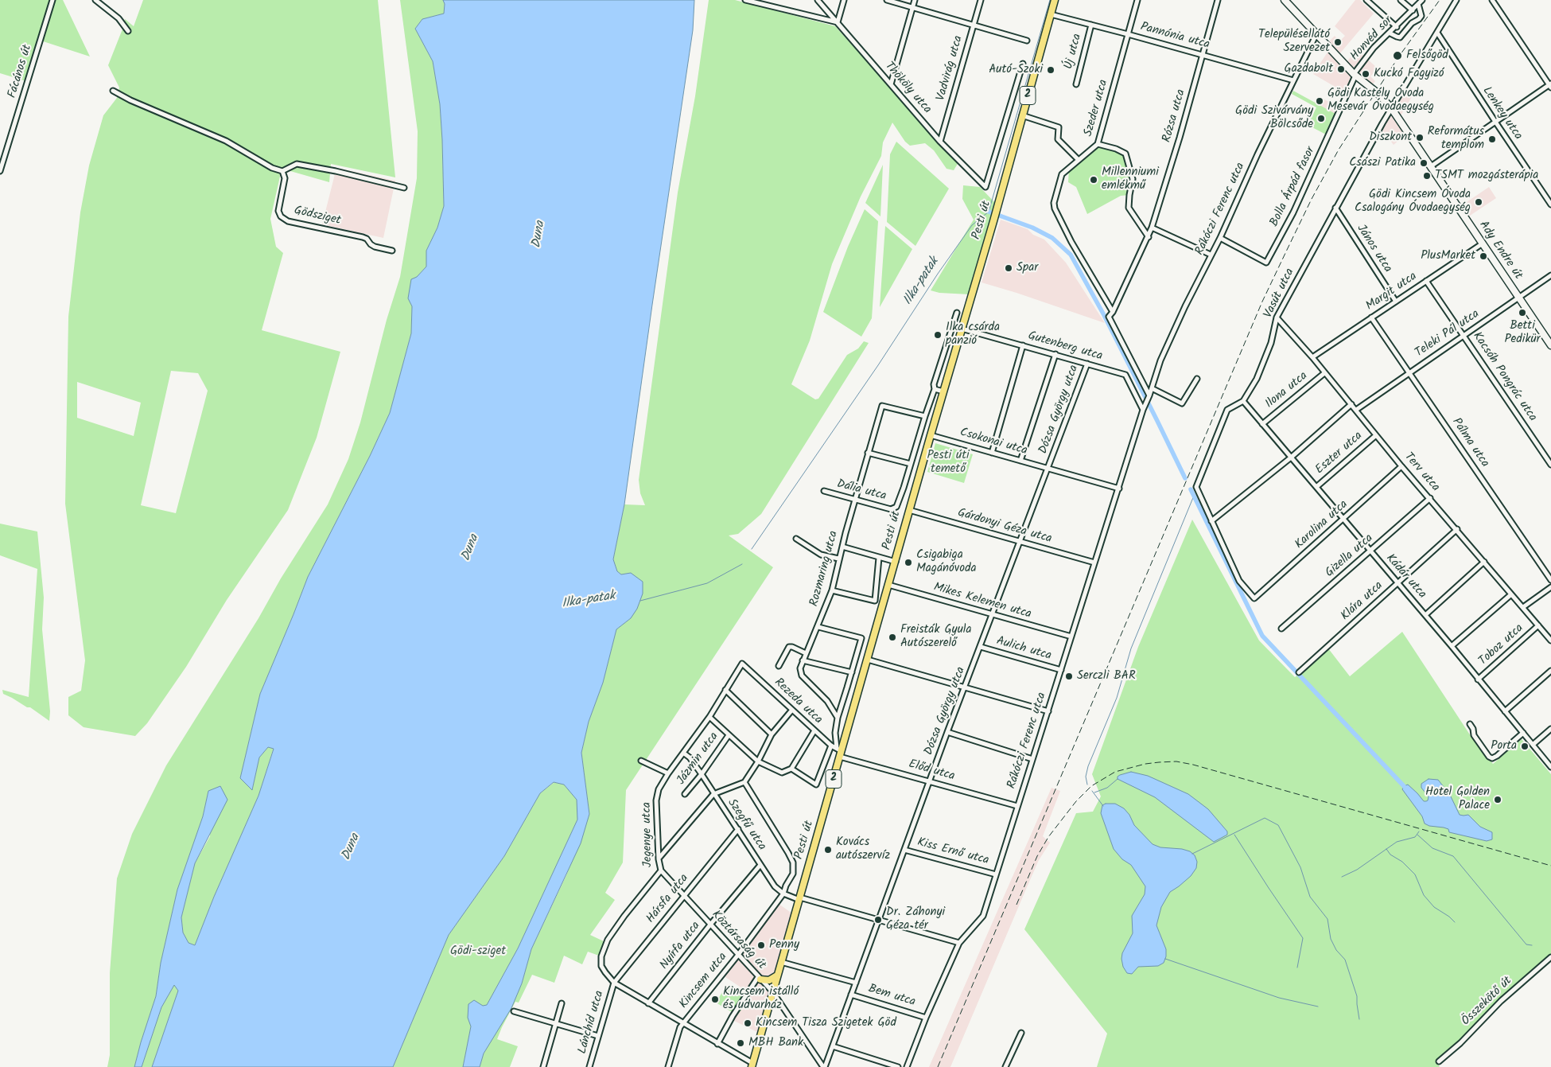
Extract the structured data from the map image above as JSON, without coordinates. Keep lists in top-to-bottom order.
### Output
{
  "streets": {
    "main road": ["2", "Pesti út"],
    "street": [
      "Pannónia utca",
      "Honvéd sor",
      "Új utca",
      "Vadvirág utca",
      "Fácános út",
      "Thököly utca",
      "Szeder utca",
      "Lenkey utca",
      "Rózsa utca",
      "Bolla Árpád fasor",
      "Rákóczi Ferenc utca",
      "Gödsziget",
      "János utca",
      "Ady Endre út",
      "Margit utca",
      "Vasút utca",
      "Teleki Pál utca",
      "Gutenberg utca",
      "Kacsóh Pongrác utca",
      "Ilona utca",
      "Dózsa György utca",
      "Csokonai utca",
      "Pálma utca",
      "Eszter utca",
      "Terv utca",
      "Dália utca",
      "Karolina utca",
      "Gárdonyi Géza utca",
      "Gizella utca",
      "Rozmaring utca",
      "Kádár utca",
      "Mikes Kelemen utca",
      "Klára utca",
      "Toboz utca",
      "Aulich utca",
      "Rezeda utca",
      "Jázmin utca",
      "Előd utca",
      "Szegfű utca",
      "Jegenye utca",
      "Kiss Ernő utca",
      "Hársfa utca",
      "Köztársaság út",
      "Nyírfa utca",
      "Kincsem utca",
      "Bem utca",
      "Összekötő út",
      "Lánchíd utca"
    ]
  },
  "crossings": [
    ["Pannónia utca", "Új utca"],
    ["Pannónia utca", "Szeder utca"],
    ["Pannónia utca", "Rózsa utca"],
    ["Pannónia utca", "Rákóczi Ferenc utca"],
    ["Pannónia utca", "Pesti út"],
    ["Honvéd sor", "Bolla Árpád fasor"],
    ["Honvéd sor", "Ady Endre út"],
    ["Vadvirág utca", "Thököly utca"],
    ["Szeder utca", "Rózsa utca"],
    ["Lenkey utca", "Vasút utca"],
    ["Bolla Árpád fasor", "Rákóczi Ferenc utca"],
    ["Bolla Árpád fasor", "Ady Endre út"],
    ["Rákóczi Ferenc utca", "Ady Endre út"],
    ["Rákóczi Ferenc utca", "Gutenberg utca"],
    ["Rákóczi Ferenc utca", "Csokonai utca"],
    ["Rákóczi Ferenc utca", "Gárdonyi Géza utca"],
    ["Rákóczi Ferenc utca", "Mikes Kelemen utca"],
    ["Rákóczi Ferenc utca", "Aulich utca"],
    ["Rákóczi Ferenc utca", "Előd utca"],
    ["Rákóczi Ferenc utca", "Szegfű utca"],
    ["Rákóczi Ferenc utca", "Kiss Ernő utca"],
    ["Rákóczi Ferenc utca", "Bem utca"],
    ["Pesti út", "Gutenberg utca"],
    ["Pesti út", "Csokonai utca"],
    ["Pesti út", "Gárdonyi Géza utca"],
    ["Pesti út", "Mikes Kelemen utca"],
    ["Pesti út", "Rezeda utca"],
    ["Pesti út", "Előd utca"],
    ["Pesti út", "Szegfű utca"],
    ["Pesti út", "Köztársaság út"],
    ["János utca", "Margit utca"],
    ["János utca", "Vasút utca"],
    ["Ady Endre út", "Margit utca"],
    ["Ady Endre út", "Vasút utca"],
    ["Ady Endre út", "Teleki Pál utca"],
    ["Margit utca", "Kacsóh Pongrác utca"],
    ["Margit utca", "Pálma utca"],
    ["Margit utca", "Terv utca"],
    ["Vasút utca", "Terv utca"],
    ["Vasút utca", "Karolina utca"],
    ["Vasút utca", "Kádár utca"],
    ["Teleki Pál utca", "Kacsóh Pongrác utca"],
    ["Teleki Pál utca", "Pálma utca"],
    ["Teleki Pál utca", "Terv utca"],
    ["Gutenberg utca", "Dózsa György utca"],
    ["Ilona utca", "Terv utca"],
    ["Ilona utca", "Kádár utca"],
    ["Dózsa György utca", "Csokonai utca"],
    ["Dózsa György utca", "Gárdonyi Géza utca"],
    ["Dózsa György utca", "Mikes Kelemen utca"],
    ["Dózsa György utca", "Aulich utca"],
    ["Dózsa György utca", "Előd utca"],
    ["Dózsa György utca", "Szegfű utca"],
    ["Dózsa György utca", "Kiss Ernő utca"],
    ["Dózsa György utca", "Köztársaság út"],
    ["Dózsa György utca", "Bem utca"],
    ["Eszter utca", "Terv utca"],
    ["Eszter utca", "Kádár utca"],
    ["Terv utca", "Karolina utca"],
    ["Terv utca", "Gizella utca"],
    ["Terv utca", "Klára utca"],
    ["Terv utca", "Toboz utca"],
    ["Dália utca", "Rozmaring utca"],
    ["Karolina utca", "Kádár utca"],
    ["Gizella utca", "Kádár utca"],
    ["Kádár utca", "Klára utca"],
    ["Kádár utca", "Toboz utca"],
    ["Rezeda utca", "Előd utca"],
    ["Rezeda utca", "Jegenye utca"],
    ["Jázmin utca", "Szegfű utca"],
    ["Szegfű utca", "Jegenye utca"],
    ["Szegfű utca", "Hársfa utca"],
    ["Szegfű utca", "Nyírfa utca"],
    ["Szegfű utca", "Kincsem utca"],
    ["Jegenye utca", "Hársfa utca"],
    ["Jegenye utca", "Köztársaság út"],
    ["Jegenye utca", "Lánchíd utca"],
    ["Hársfa utca", "Köztársaság út"],
    ["Hársfa utca", "Lánchíd utca"],
    ["Köztársaság út", "Nyírfa utca"],
    ["Köztársaság út", "Kincsem utca"]
  ],
  "water": ["Duna", "Ilka-patak"],
  "parks": ["Pesti úti temető", "Gödi-sziget"],
  "places": [
    "Településellátó Szervezet",
    "Felsőgöd",
    "Gazdabolt",
    "Autó-Szoki",
    "Kuckó Fagyizó",
    "Gödi Kastély Óvoda Mesevár Óvodaegység",
    "Gödi Szivárvány Bölcsőde",
    "Diszkont",
    "Református templom",
    "Császi Patika",
    "TSMT mozgásterápia",
    "Millenniumi emlékmű",
    "Gödi Kincsem Óvoda Csalogány Óvodaegység",
    "PlusMarket",
    "Spar",
    "Betti Pedikür",
    "Ilka csárda panzió",
    "Csigabiga Magánóvoda",
    "Freisták Gyula Autószerelő",
    "Serczli BAR",
    "Porta",
    "Hotel Golden Palace",
    "Kovács autószervíz",
    "Dr. Záhonyi Géza tér",
    "Penny",
    "Kincsem istálló és udvarház",
    "Kincsem Tisza Szigetek Göd",
    "MBH Bank"
  ]
}
